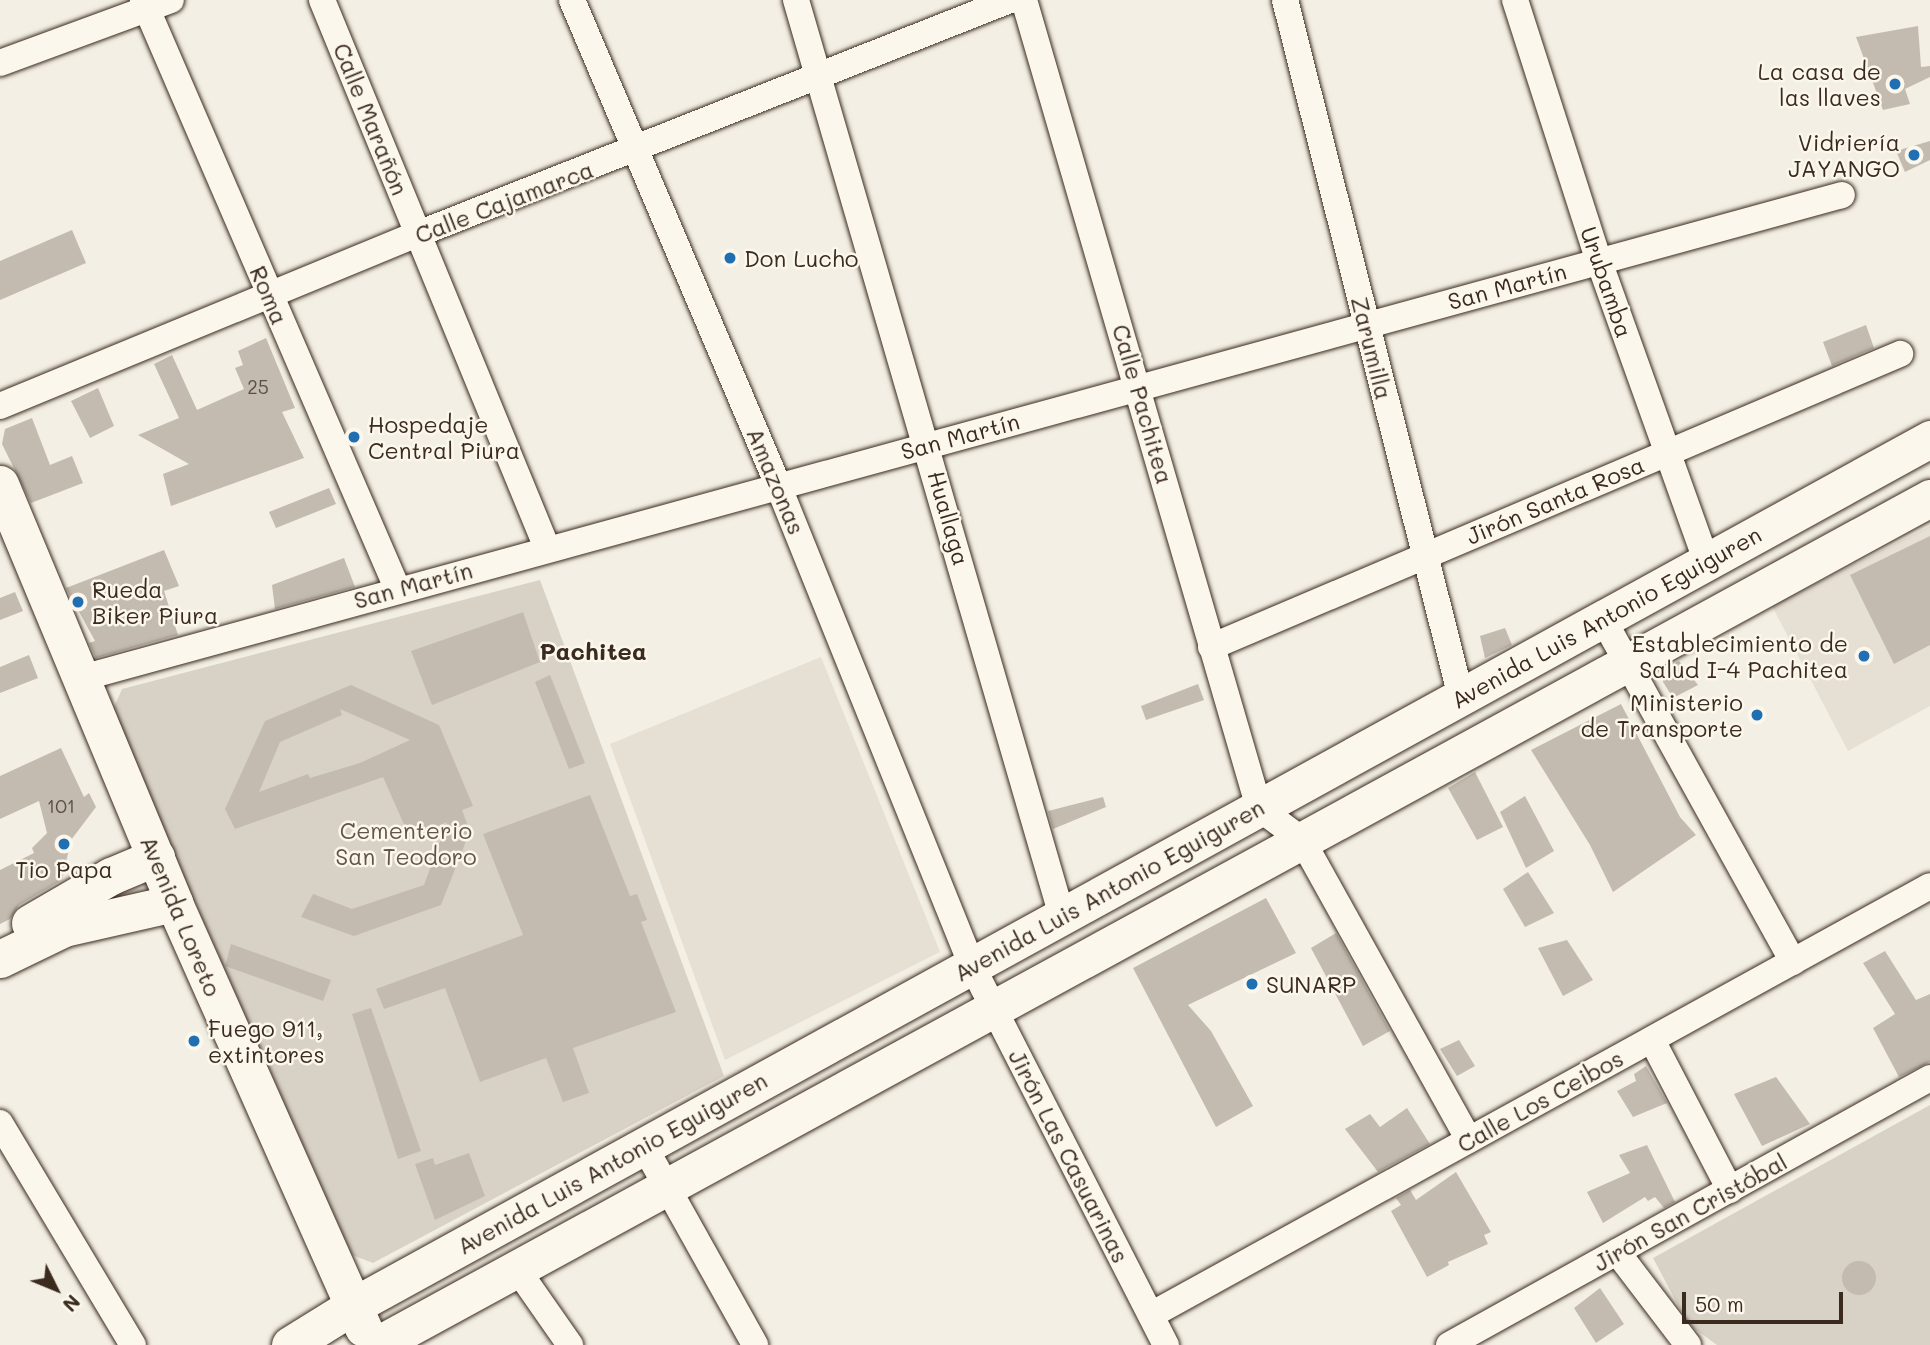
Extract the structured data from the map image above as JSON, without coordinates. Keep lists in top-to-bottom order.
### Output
{
  "streets": {
    "main road": ["Avenida Luis Antonio Eguiguren", "Avenida Loreto"],
    "street": [
      "Calle Marañón",
      "Calle Cajamarca",
      "Urubamba",
      "San Martín",
      "Roma",
      "Zarumilla",
      "Calle Pachitea",
      "Amazonas",
      "Jirón Santa Rosa",
      "Huallaga",
      "Calle Los Ceibos",
      "Jirón Las Casuarinas",
      "Jirón San Cristóbal"
    ]
  },
  "crossings": [
    ["Calle Marañón", "Calle Cajamarca"],
    ["Calle Marañón", "San Martín"],
    ["Calle Cajamarca", "Roma"],
    ["Calle Cajamarca", "Amazonas"],
    ["Calle Cajamarca", "Huallaga"],
    ["Urubamba", "San Martín"],
    ["Urubamba", "Jirón Santa Rosa"],
    ["Urubamba", "Avenida Luis Antonio Eguiguren"],
    ["San Martín", "Roma"],
    ["San Martín", "Zarumilla"],
    ["San Martín", "Calle Pachitea"],
    ["San Martín", "Amazonas"],
    ["San Martín", "Huallaga"],
    ["San Martín", "Avenida Loreto"],
    ["Zarumilla", "Jirón Santa Rosa"],
    ["Zarumilla", "Avenida Luis Antonio Eguiguren"],
    ["Calle Pachitea", "Jirón Santa Rosa"],
    ["Calle Pachitea", "Avenida Luis Antonio Eguiguren"],
    ["Amazonas", "Avenida Luis Antonio Eguiguren"],
    ["Amazonas", "Jirón Las Casuarinas"],
    ["Huallaga", "Avenida Luis Antonio Eguiguren"],
    ["Avenida Luis Antonio Eguiguren", "Avenida Loreto"],
    ["Avenida Luis Antonio Eguiguren", "Jirón Las Casuarinas"],
    ["Calle Los Ceibos", "Jirón Las Casuarinas"]
  ],
  "districts": ["Pachitea"],
  "parks": ["Cementerio San Teodoro"],
  "places": [
    "La casa de las llaves",
    "Vidriería JAYANGO",
    "Don Lucho",
    "Hospedaje Central Piura",
    "Rueda Biker Piura",
    "Establecimiento de Salud I-4 Pachitea",
    "Ministerio de Transporte",
    "Tio Papa",
    "SUNARP",
    "Fuego 911, extintores"
  ],
  "house_numbers": ["25", "101"],
  "scale_bar": "50 m",
  "north": "bottom right"
}
